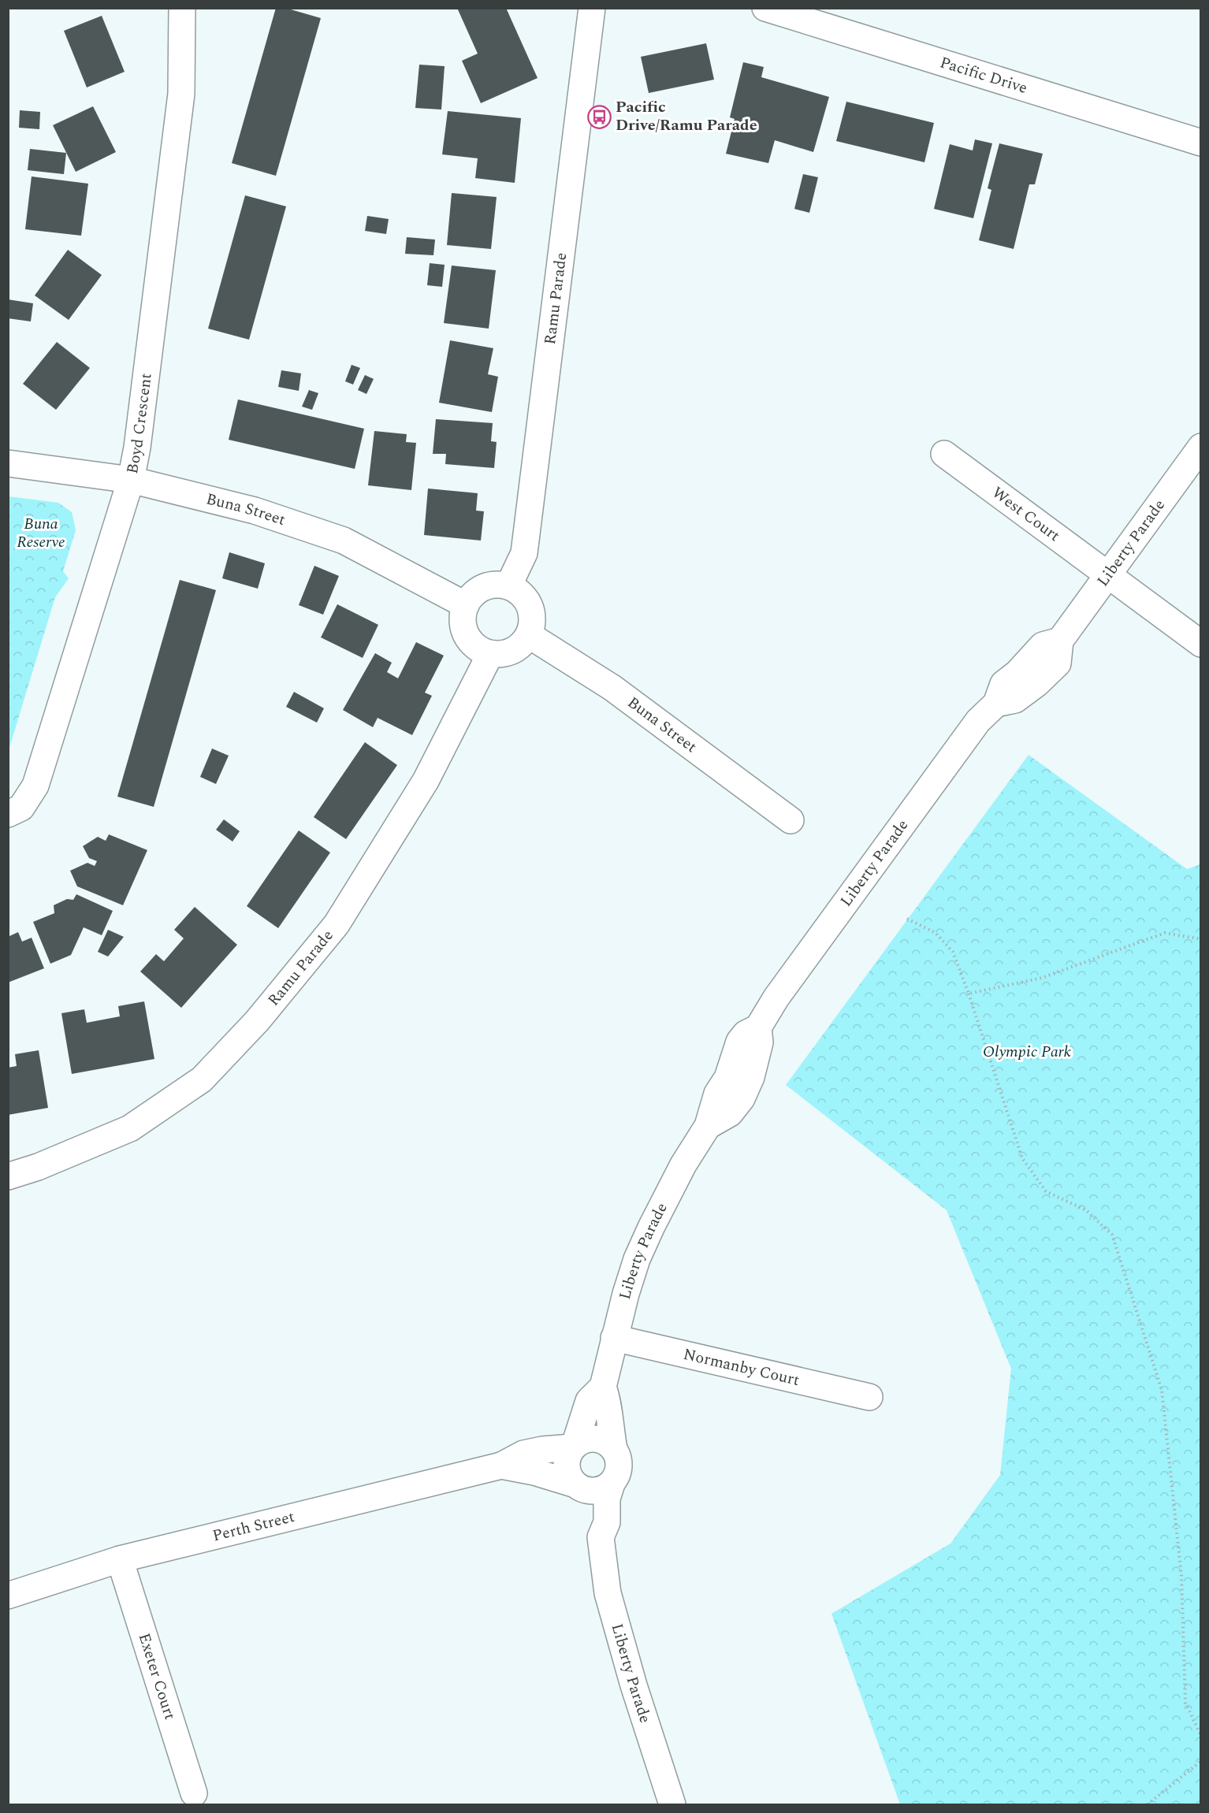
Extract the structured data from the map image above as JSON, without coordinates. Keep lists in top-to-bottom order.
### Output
{
  "streets": {
    "street": [
      "Pacific Drive",
      "Ramu Parade",
      "Boyd Crescent",
      "Buna Street",
      "West Court",
      "Liberty Parade",
      "Normanby Court",
      "Perth Street",
      "Exeter Court"
    ]
  },
  "crossings": [
    ["Ramu Parade", "Buna Street"],
    ["Boyd Crescent", "Buna Street"],
    ["West Court", "Liberty Parade"],
    ["Liberty Parade", "Normanby Court"],
    ["Liberty Parade", "Perth Street"],
    ["Perth Street", "Exeter Court"]
  ],
  "parks": ["Buna Reserve", "Olympic Park"],
  "places": {
    "bus stop": ["Pacific Drive/Ramu Parade"]
  }
}
